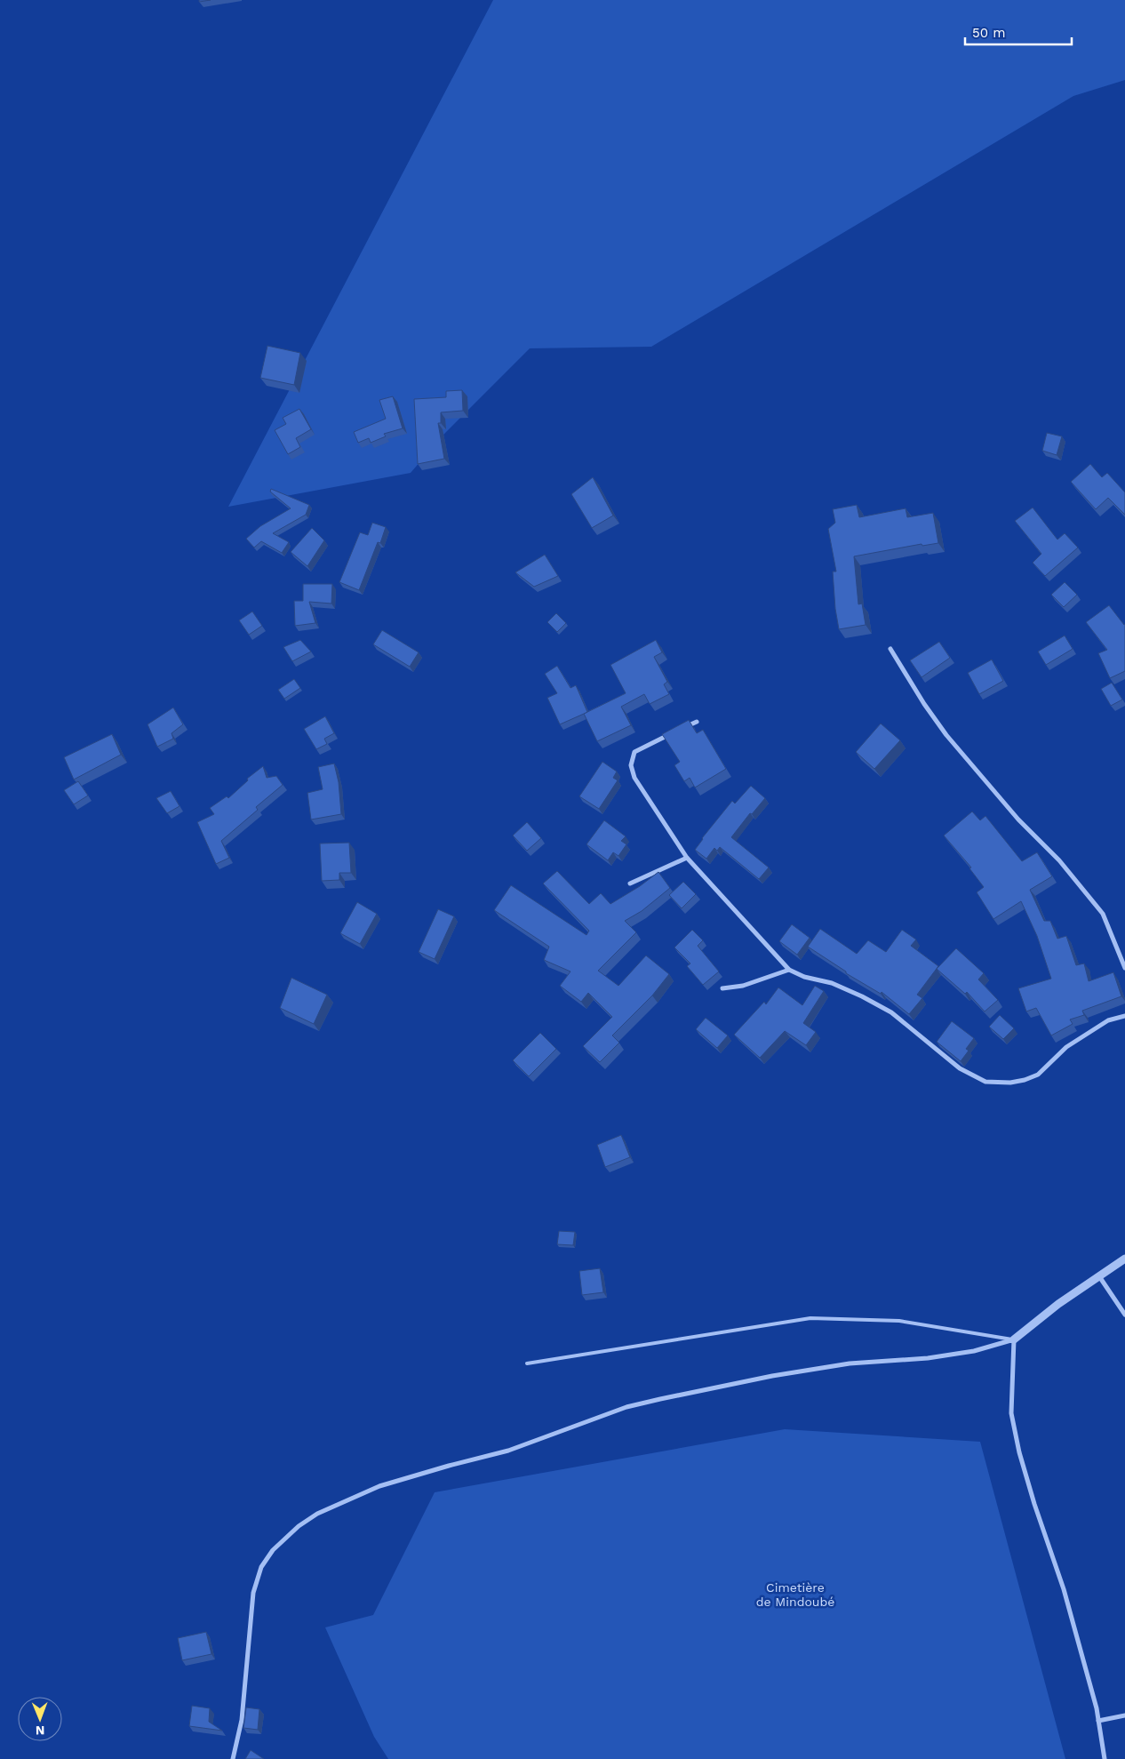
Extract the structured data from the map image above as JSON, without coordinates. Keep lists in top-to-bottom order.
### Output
{
  "parks": ["Cimetière de Mindoubé"],
  "scale_bar": "50 m",
  "north": "bottom"
}
